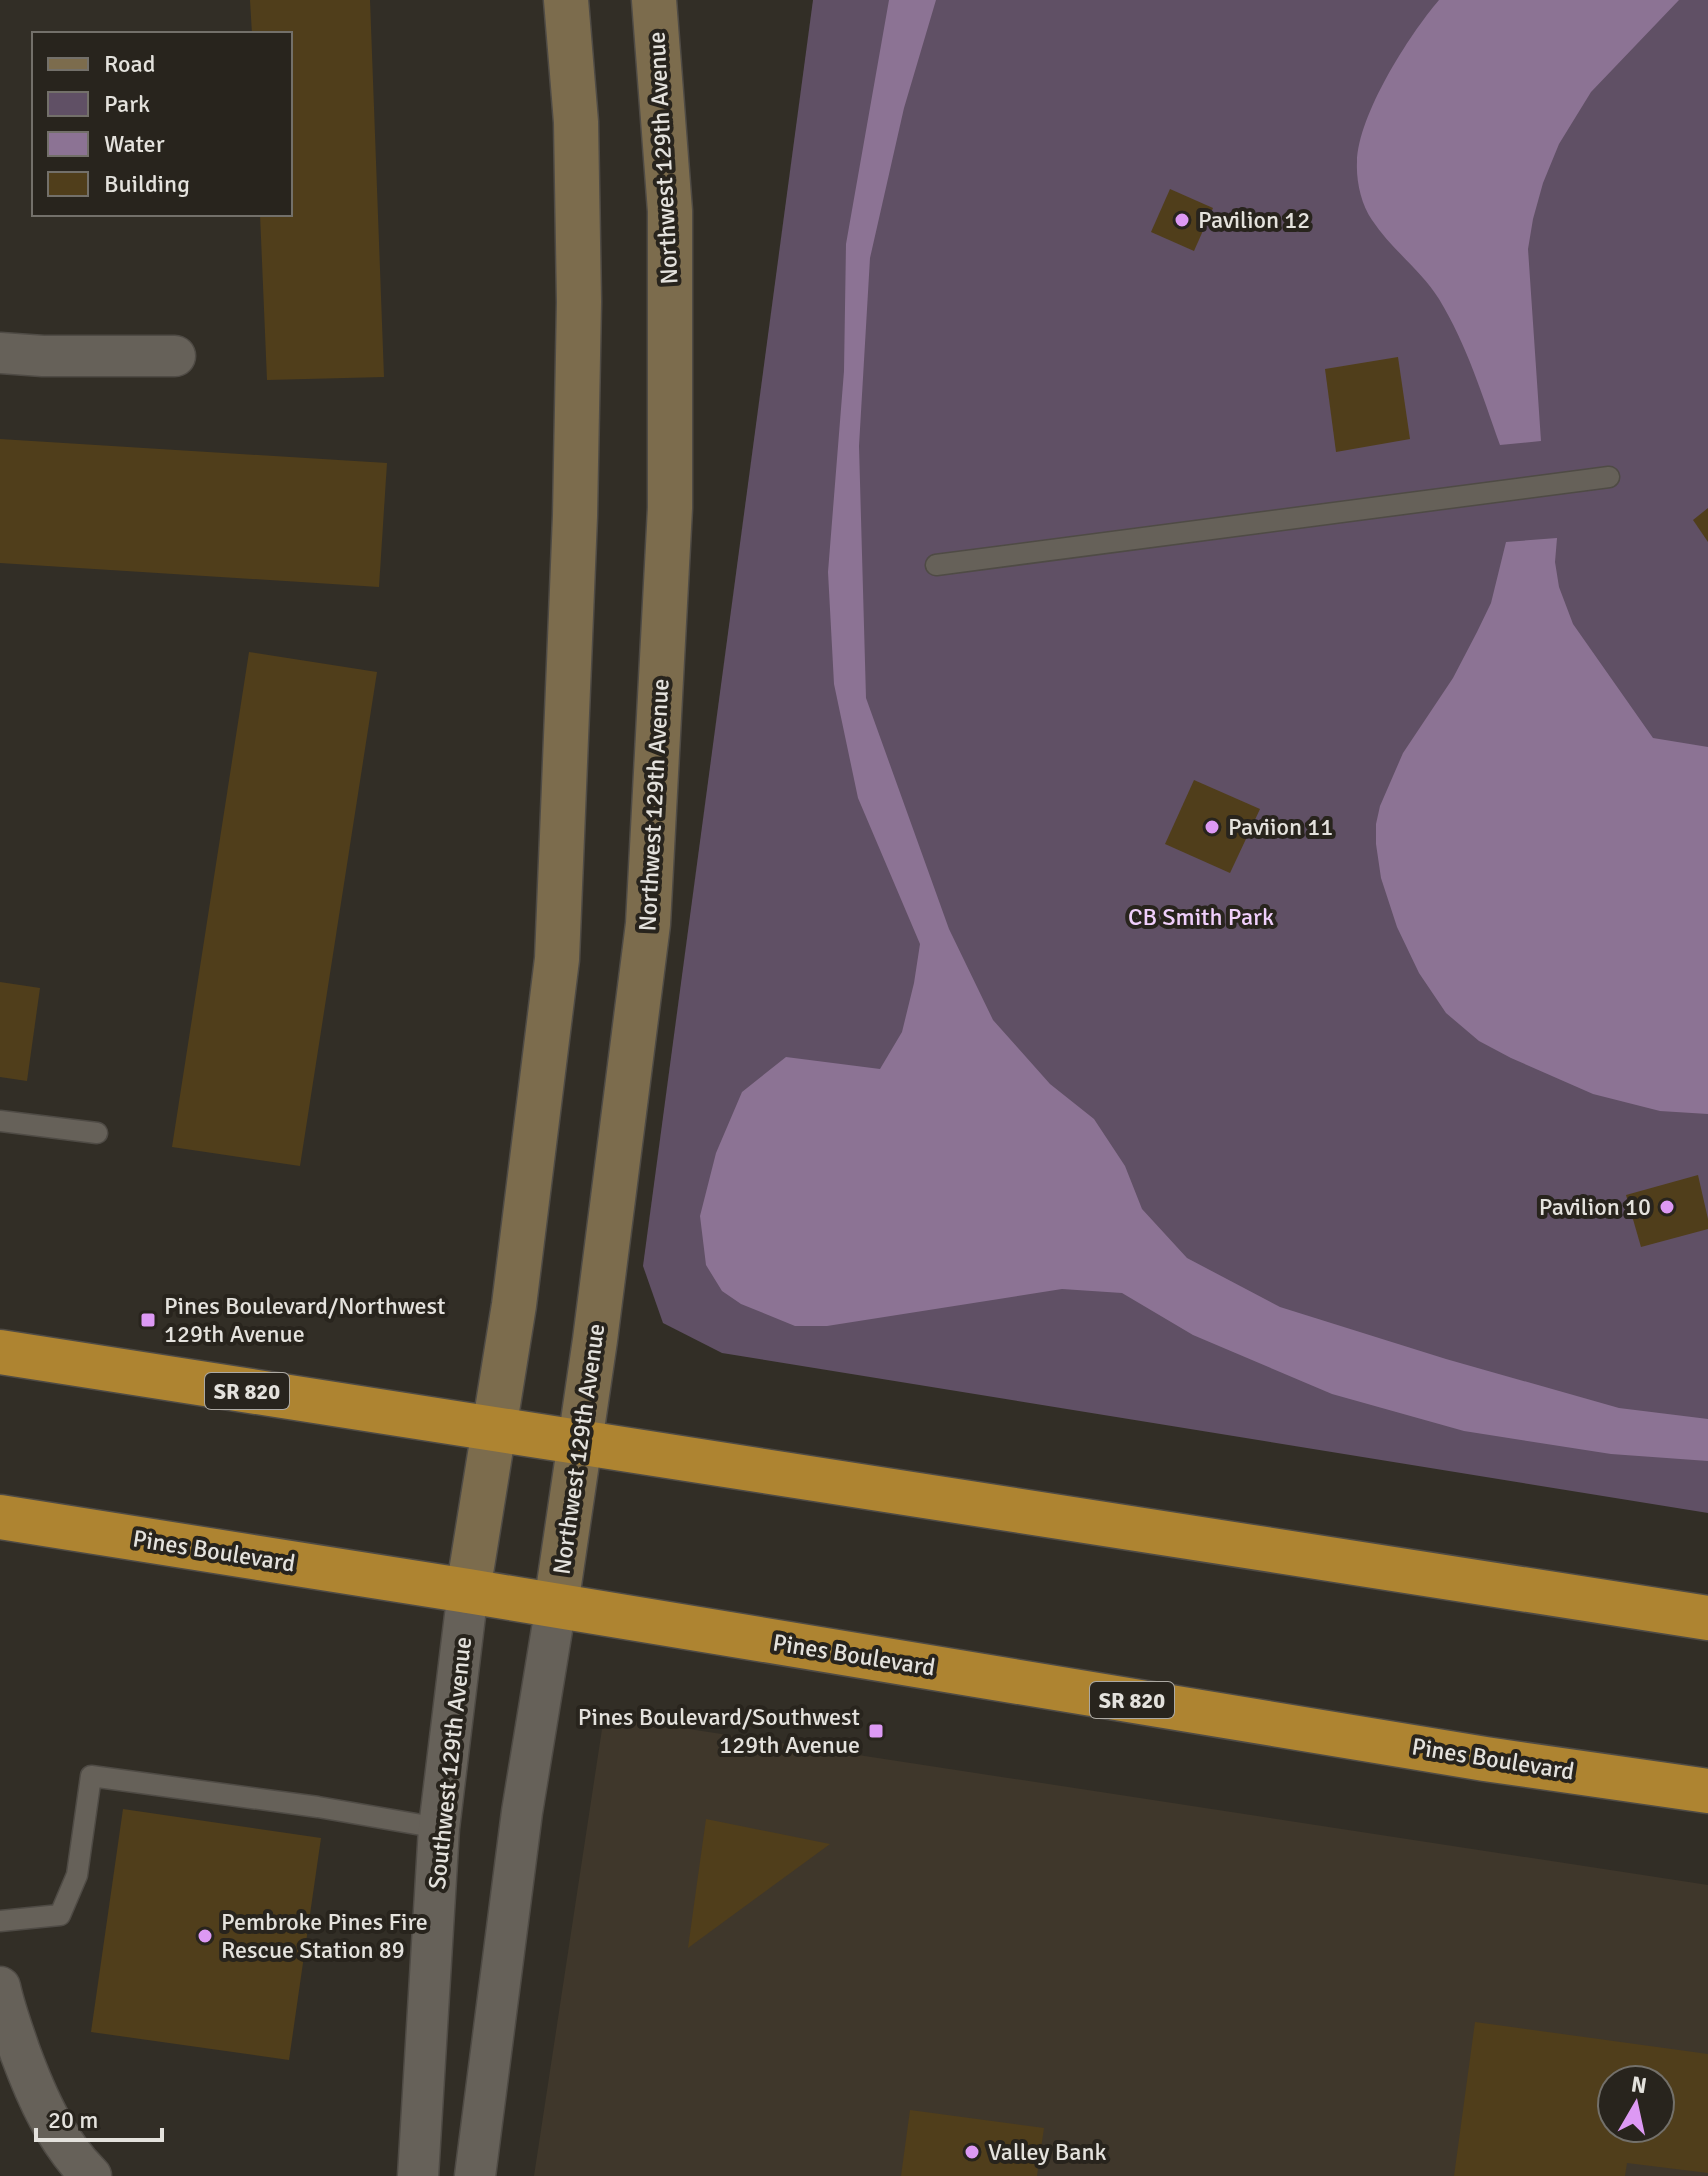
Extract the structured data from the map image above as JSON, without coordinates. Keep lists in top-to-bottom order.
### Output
{
  "streets": {
    "highway": ["SR 820", "Pines Boulevard"],
    "street": ["Northwest 129th Avenue", "Southwest 129th Avenue"]
  },
  "crossings": [
    ["Northwest 129th Avenue", "SR 820"],
    ["Northwest 129th Avenue", "Pines Boulevard"],
    ["Pines Boulevard", "Southwest 129th Avenue"]
  ],
  "parks": ["CB Smith Park"],
  "places": {
    "other": [
      "Pavilion 12",
      "Paviion 11",
      "Pavilion 10",
      "Pembroke Pines Fire Rescue Station 89",
      "Valley Bank"
    ],
    "transit": ["Pines Boulevard/Northwest 129th Avenue", "Pines Boulevard/Southwest 129th Avenue"]
  },
  "legend": [
    "Road",
    "Park",
    "Water",
    "Building"
  ],
  "scale_bar": "20 m",
  "north": "top"
}
